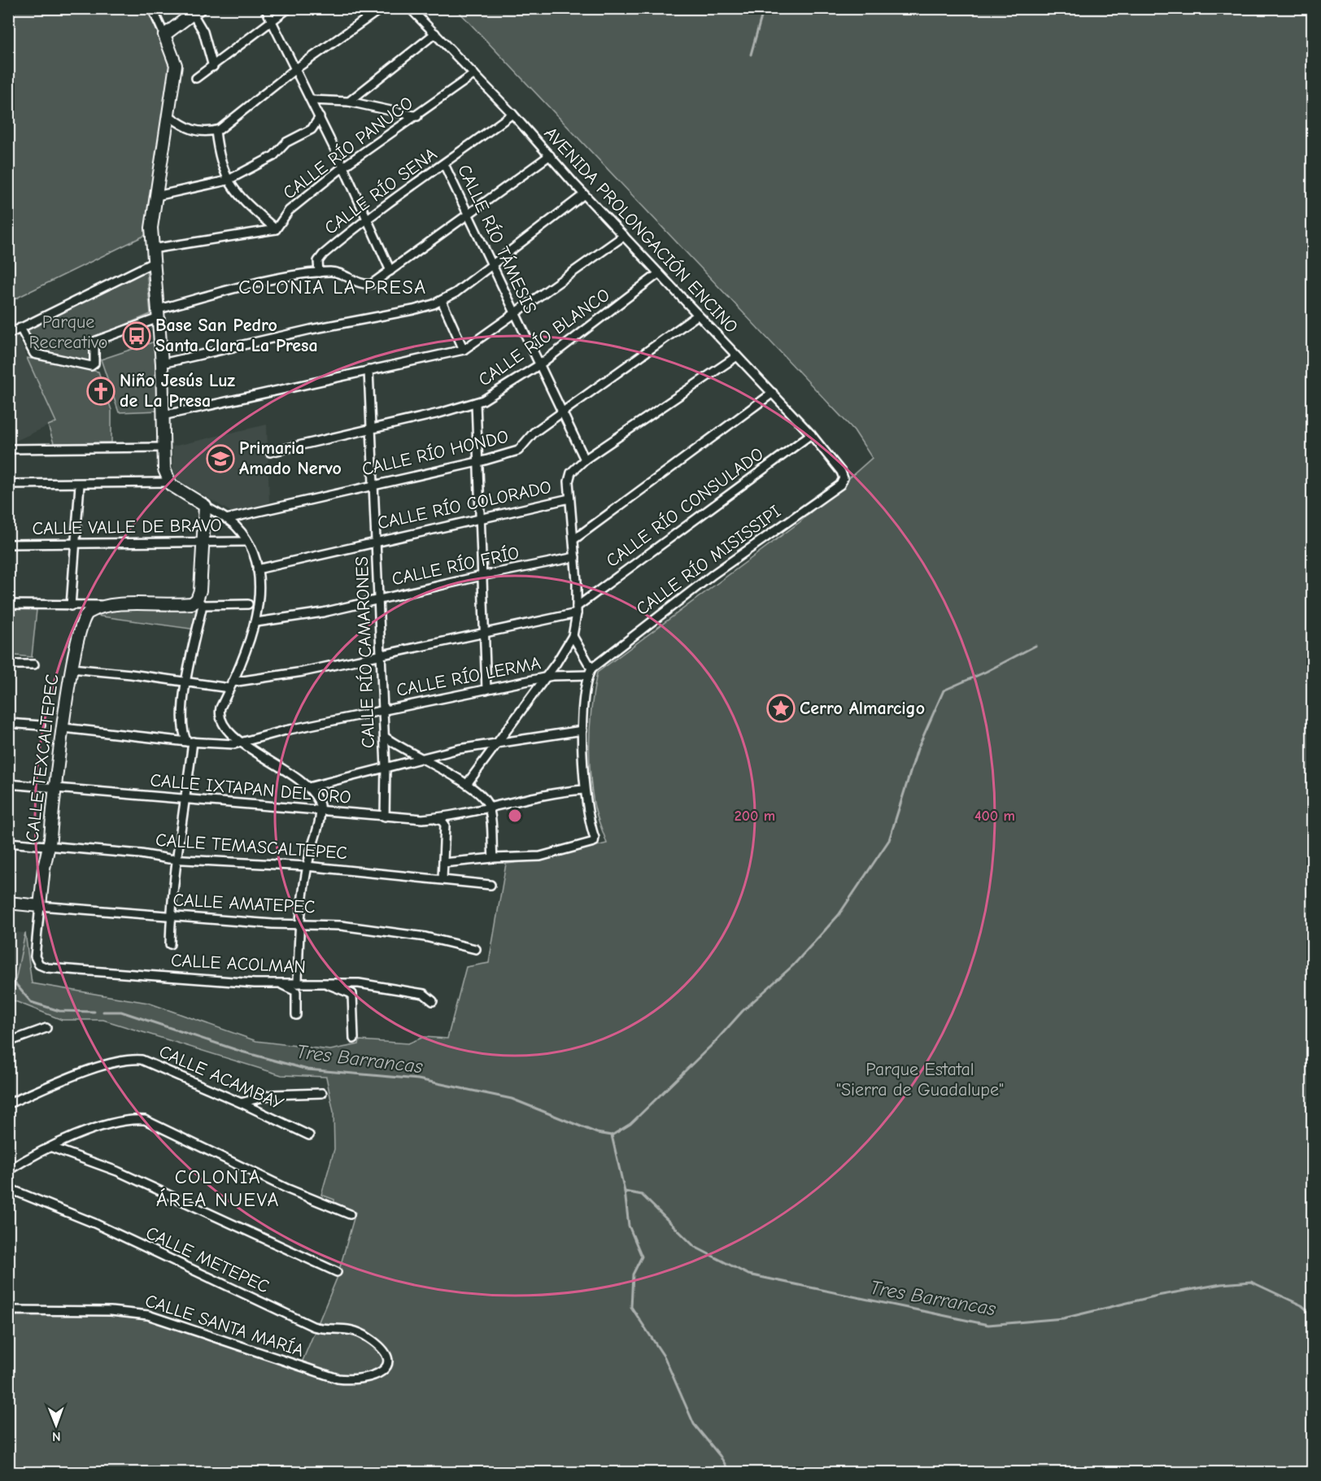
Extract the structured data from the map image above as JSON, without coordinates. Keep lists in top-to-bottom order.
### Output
{
  "streets": {
    "street": [
      "CALLE RÍO PANUCO",
      "CALLE RÍO SENA",
      "AVENIDA PROLONGACIÓN ENCINO",
      "CALLE RÍO TÁMESIS",
      "CALLE RÍO BLANCO",
      "CALLE RÍO HONDO",
      "CALLE RÍO COLORADO",
      "CALLE RÍO CONSULADO",
      "CALLE VALLE DE BRAVO",
      "CALLE RÍO MISISSIPI",
      "CALLE RÍO FRÍO",
      "CALLE RÍO CAMARONES",
      "CALLE RÍO LERMA",
      "CALLE TEXCALTEPEC",
      "CALLE IXTAPAN DEL ORO",
      "CALLE TEMASCALTEPEC",
      "CALLE AMATEPEC",
      "CALLE ACOLMAN",
      "CALLE ACAMBAY",
      "CALLE METEPEC",
      "CALLE SANTA MARÍA"
    ]
  },
  "crossings": [
    ["CALLE RÍO PANUCO", "AVENIDA PROLONGACIÓN ENCINO"],
    ["CALLE RÍO SENA", "AVENIDA PROLONGACIÓN ENCINO"],
    ["CALLE RÍO SENA", "CALLE RÍO TÁMESIS"],
    ["AVENIDA PROLONGACIÓN ENCINO", "CALLE RÍO BLANCO"],
    ["AVENIDA PROLONGACIÓN ENCINO", "CALLE RÍO HONDO"],
    ["AVENIDA PROLONGACIÓN ENCINO", "CALLE RÍO COLORADO"],
    ["AVENIDA PROLONGACIÓN ENCINO", "CALLE RÍO CONSULADO"],
    ["AVENIDA PROLONGACIÓN ENCINO", "CALLE RÍO MISISSIPI"],
    ["CALLE RÍO TÁMESIS", "CALLE RÍO BLANCO"],
    ["CALLE RÍO TÁMESIS", "CALLE RÍO HONDO"],
    ["CALLE RÍO TÁMESIS", "CALLE RÍO COLORADO"],
    ["CALLE RÍO BLANCO", "CALLE RÍO CAMARONES"],
    ["CALLE RÍO HONDO", "CALLE RÍO CAMARONES"],
    ["CALLE RÍO COLORADO", "CALLE RÍO CAMARONES"],
    ["CALLE RÍO CONSULADO", "CALLE RÍO CAMARONES"],
    ["CALLE RÍO CONSULADO", "CALLE TEXCALTEPEC"],
    ["CALLE RÍO MISISSIPI", "CALLE RÍO LERMA"],
    ["CALLE RÍO FRÍO", "CALLE RÍO CAMARONES"],
    ["CALLE RÍO CAMARONES", "CALLE RÍO LERMA"],
    ["CALLE RÍO CAMARONES", "CALLE IXTAPAN DEL ORO"],
    ["CALLE TEXCALTEPEC", "CALLE IXTAPAN DEL ORO"],
    ["CALLE TEXCALTEPEC", "CALLE TEMASCALTEPEC"],
    ["CALLE TEXCALTEPEC", "CALLE AMATEPEC"],
    ["CALLE TEXCALTEPEC", "CALLE ACOLMAN"],
    ["CALLE METEPEC", "CALLE SANTA MARÍA"]
  ],
  "districts": ["COLONIA LA PRESA", "COLONIA ÁREA NUEVA"],
  "water": ["Tres Barrancas"],
  "parks": ["Parque Recreativo", "Parque Estatal \"Sierra de Guadalupe\""],
  "places": {
    "bus stop": ["Base San Pedro Santa Clara La Presa"],
    "church": ["Niño Jesús Luz de La Presa"],
    "school or university": ["Primaria Amado Nervo"],
    "place": ["Cerro Almarcigo"]
  },
  "north": "bottom",
  "rings": ["200 m", "400 m"]
}
